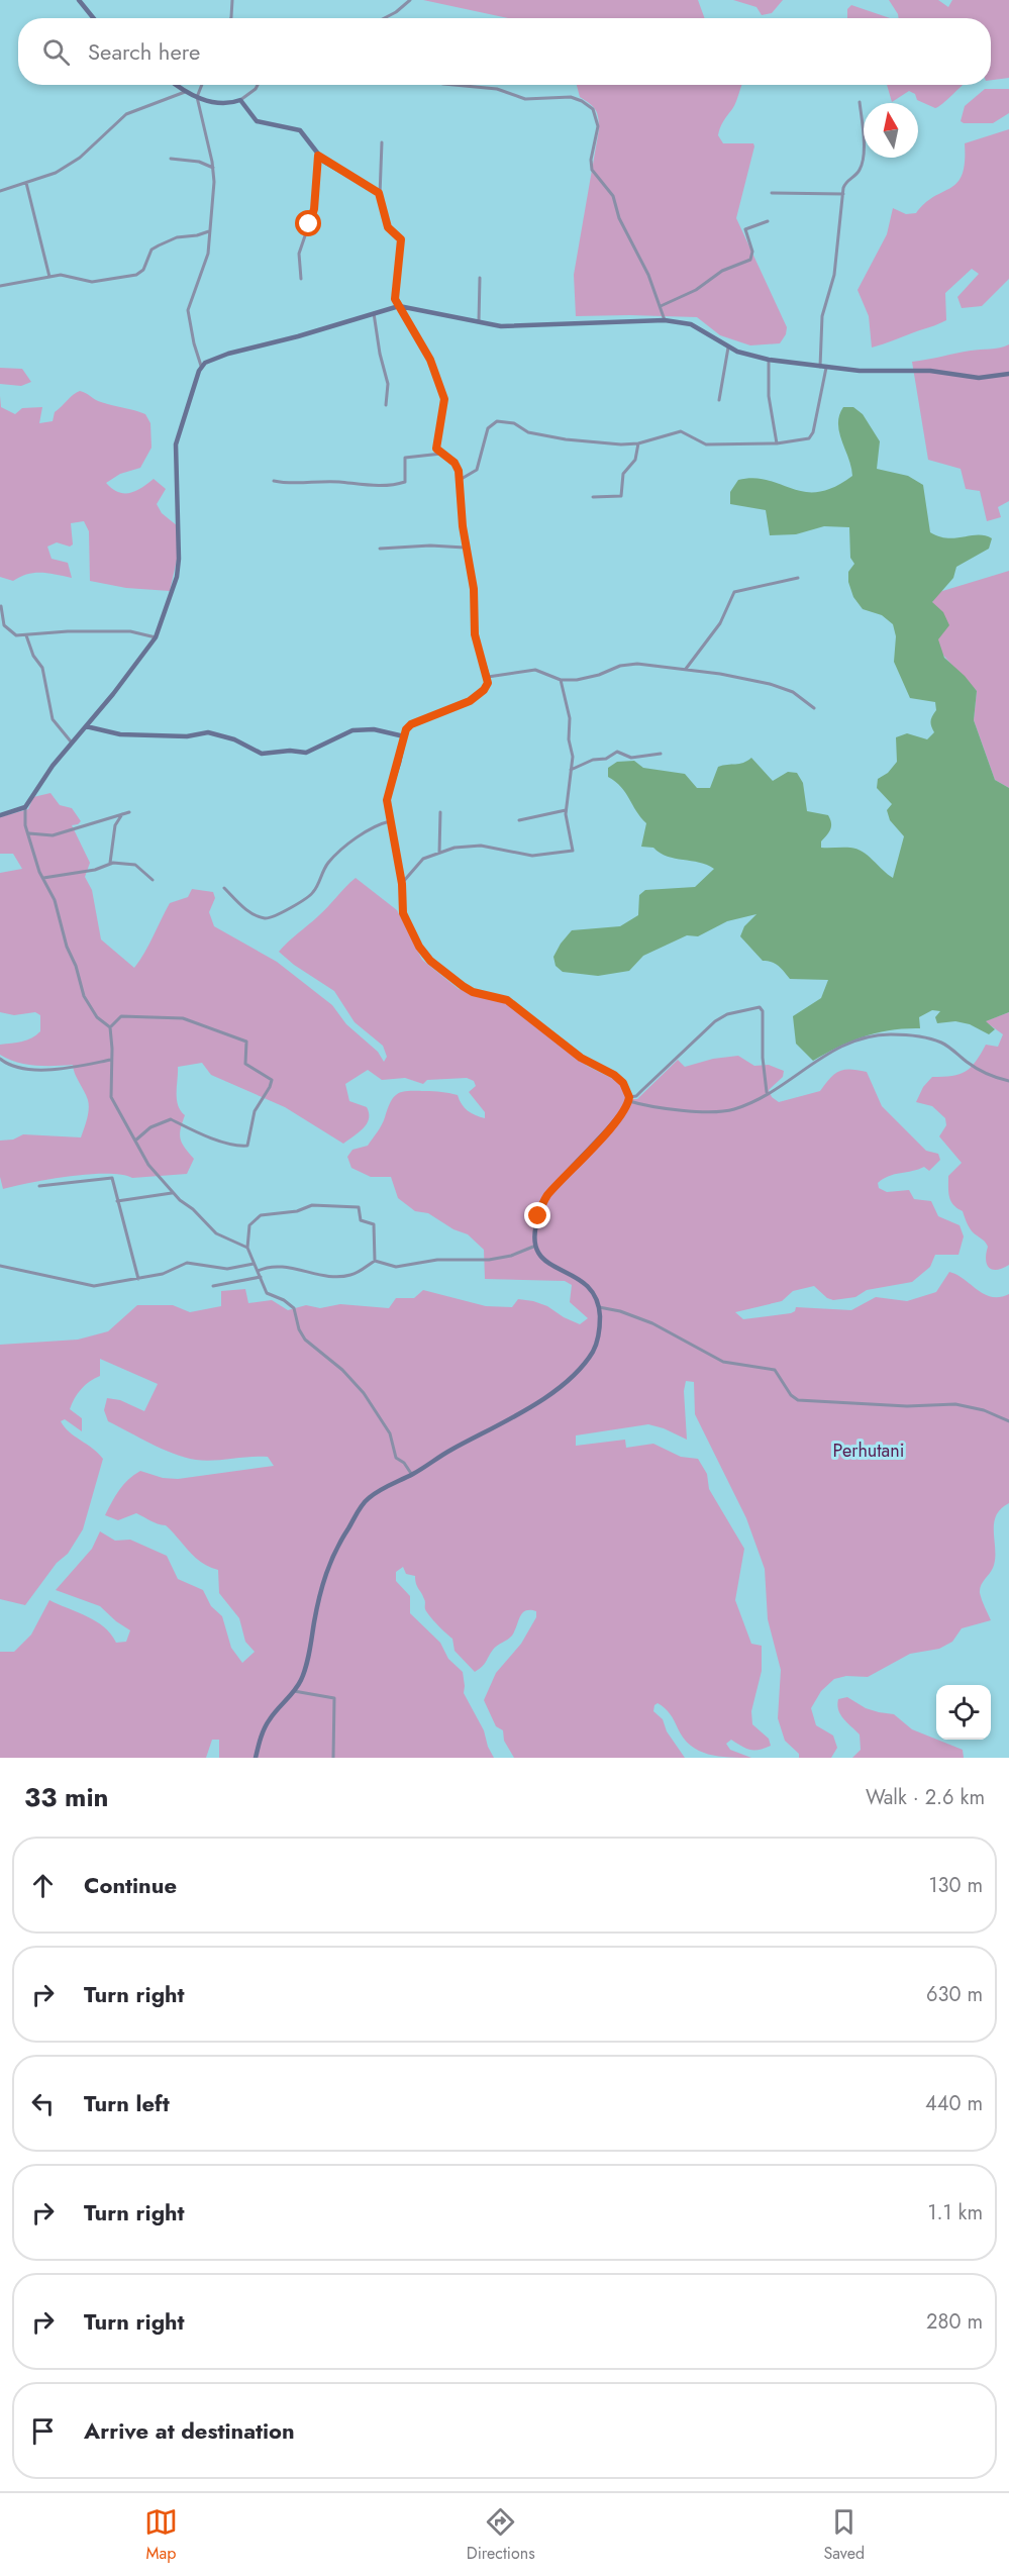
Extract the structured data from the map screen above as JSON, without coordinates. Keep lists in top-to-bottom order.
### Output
{
  "parks": ["Perhutani"],
  "north": "top",
  "page": {
    "search": "Search here",
    "heading": ["33 min", "Walk · 2.6 km"],
    "list": [
      ["Continue", "130 m"],
      ["Turn right", "630 m"],
      ["Turn left", "440 m"],
      ["Turn right", "1.1 km"],
      ["Turn right", "280 m"],
      "Arrive at destination"
    ],
    "nav": ["Map", "Directions", "Saved"]
  }
}
